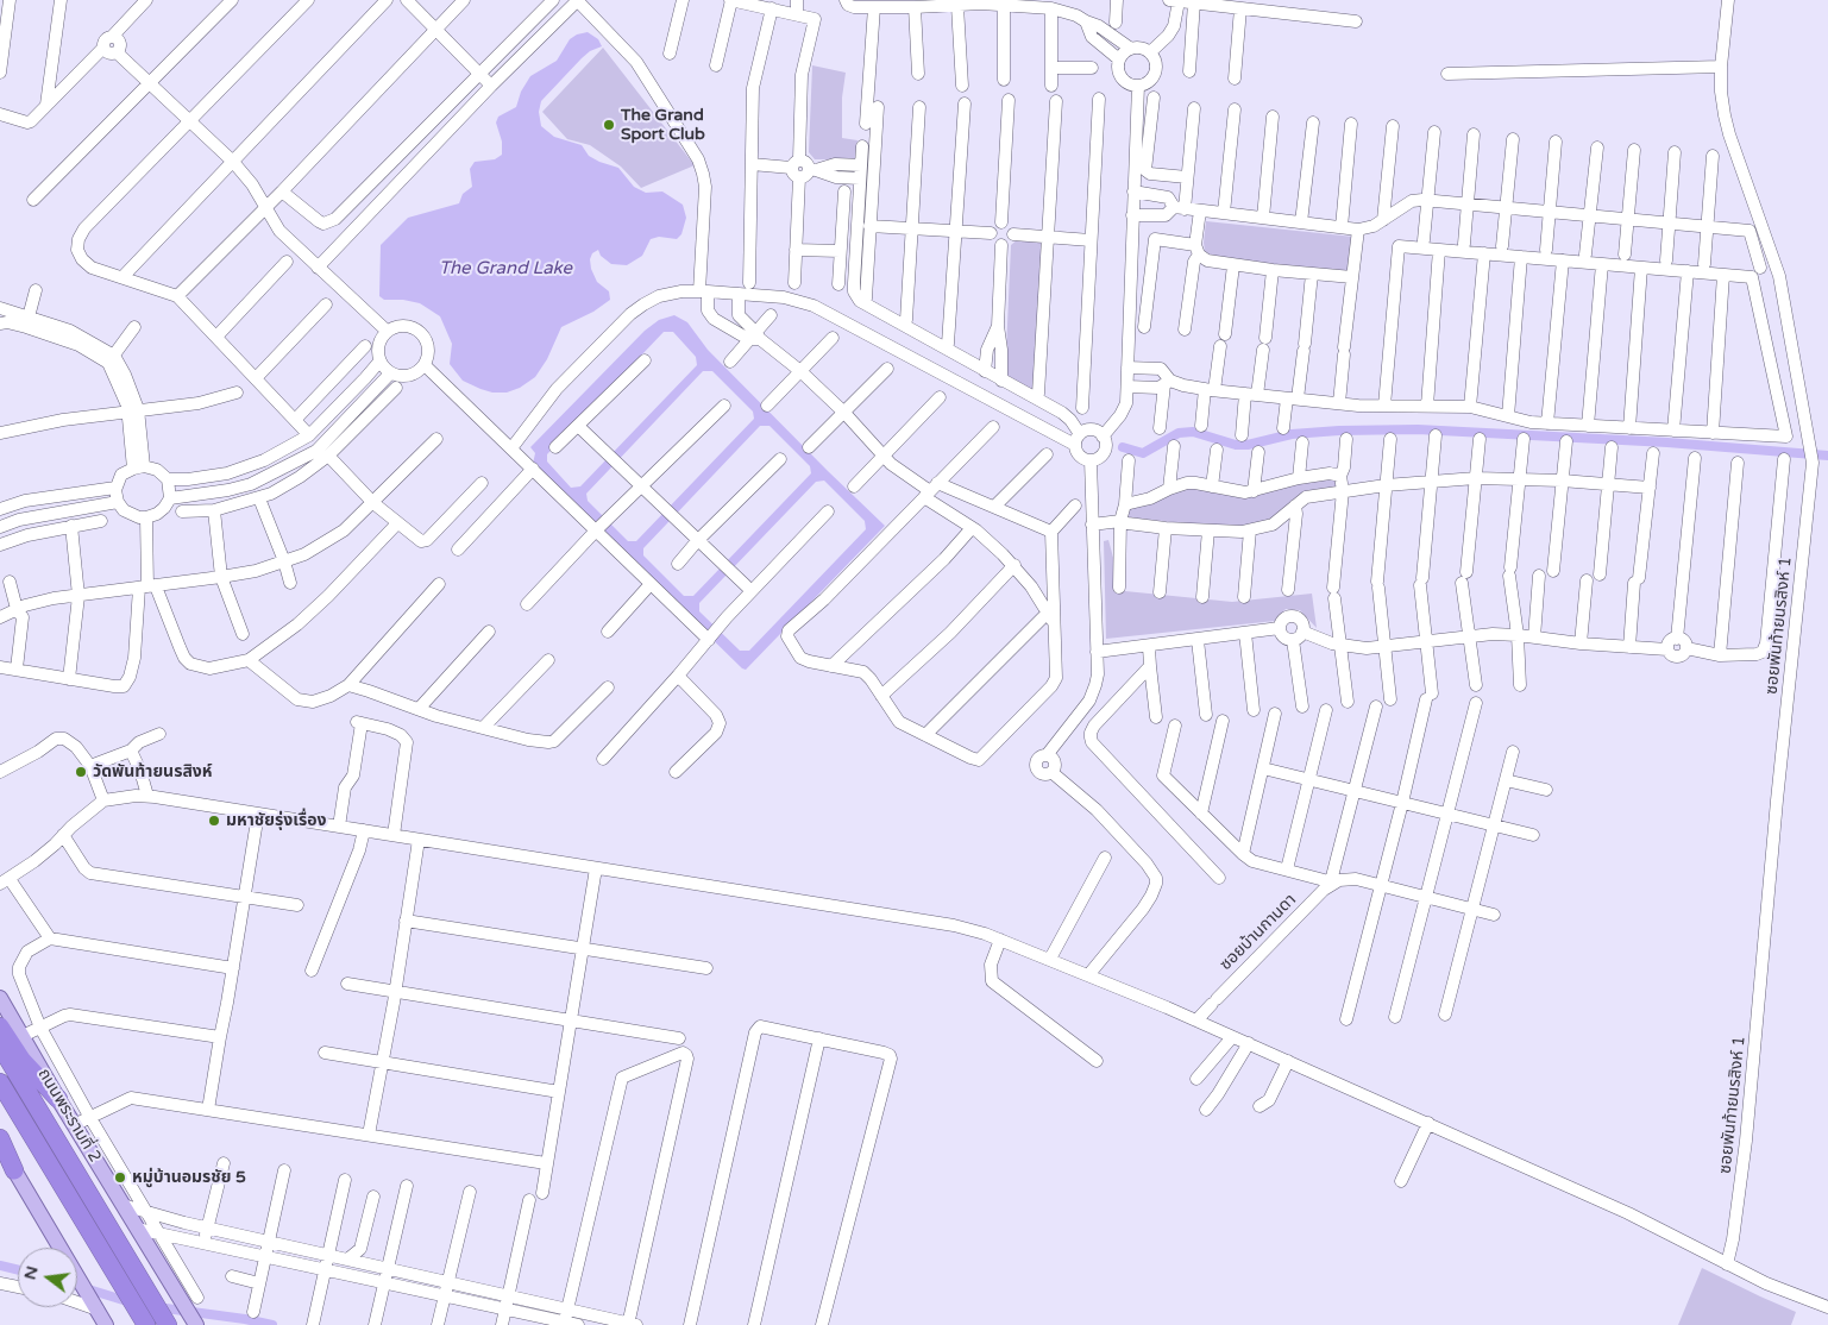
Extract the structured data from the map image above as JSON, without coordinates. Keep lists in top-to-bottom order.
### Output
{
  "streets": {
    "highway": ["ถนนพระรามที่ 2"],
    "street": ["ซอยพันท้ายนรสิงห์ 1", "ซอยบ้านกานดา"]
  },
  "water": ["The Grand Lake"],
  "places": [
    "The Grand Sport Club",
    "วัดพันท้ายนรสิงห์",
    "มหาชัยรุ่งเรื่อง",
    "หมู่บ้านอมรชัย 5"
  ],
  "north": "left"
}
